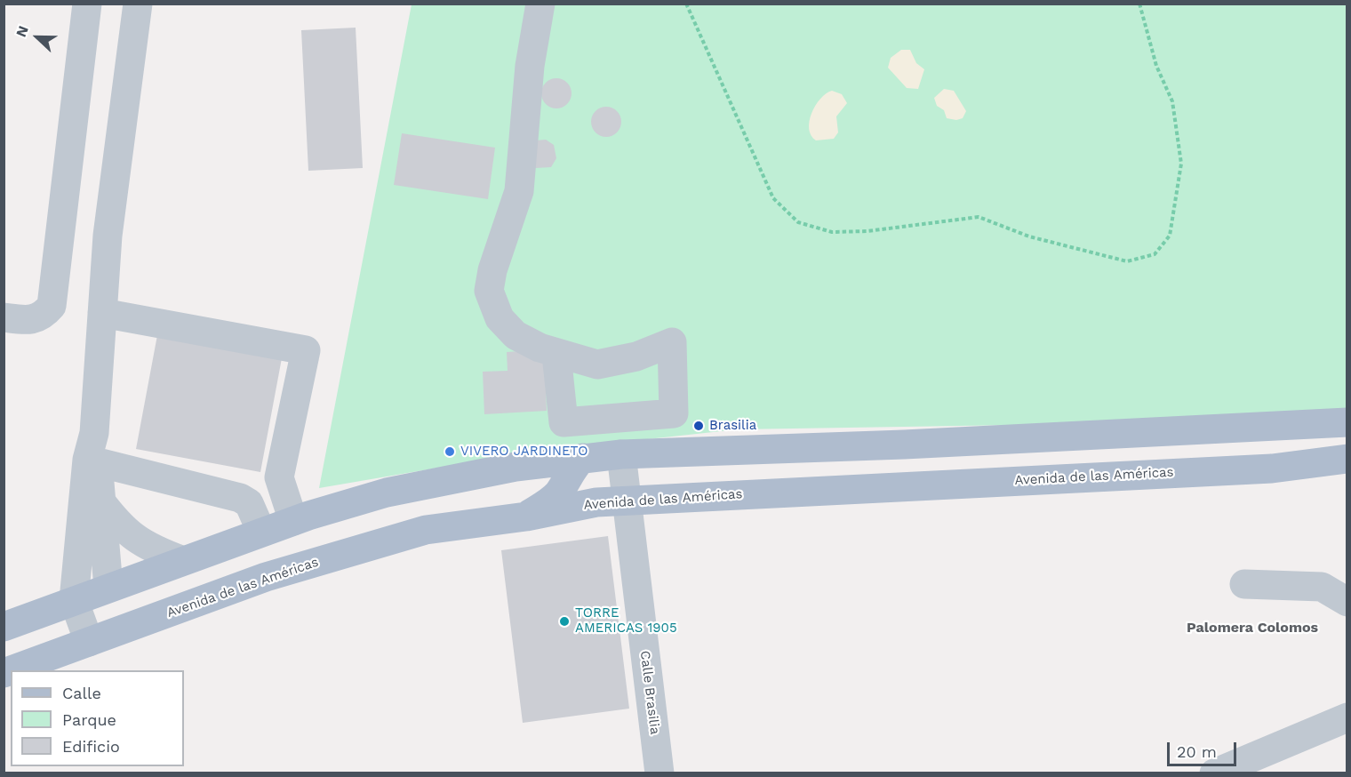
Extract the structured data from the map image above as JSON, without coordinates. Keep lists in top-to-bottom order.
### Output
{
  "streets": {
    "main road": ["Avenida de las Américas"],
    "street": ["Calle Brasilia"]
  },
  "crossings": [
    ["Avenida de las Américas", "Calle Brasilia"]
  ],
  "districts": ["Palomera Colomos"],
  "places": ["Brasilia", "VIVERO JARDINETO", "TORRE AMERICAS 1905"],
  "legend": ["Calle", "Parque", "Edificio"],
  "scale_bar": "20 m",
  "north": "left"
}
